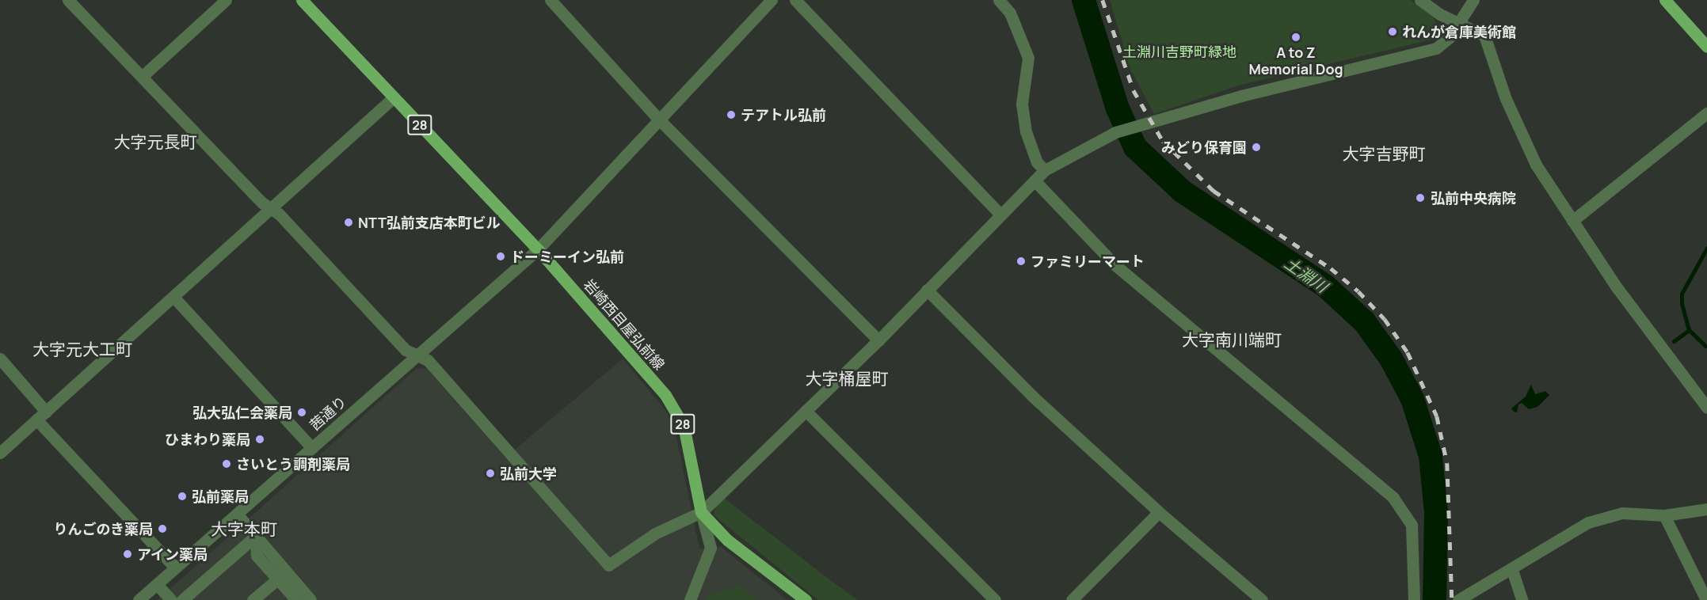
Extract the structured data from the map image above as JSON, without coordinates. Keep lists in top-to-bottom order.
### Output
{
  "streets": {
    "main road": ["28", "岩崎西目屋弘前線"],
    "street": ["茜通り"]
  },
  "crossings": [
    ["岩崎西目屋弘前線", "茜通り"]
  ],
  "districts": [
    "大字元長町",
    "大字吉野町",
    "大字南川端町",
    "大字元大工町",
    "大字桶屋町",
    "大字本町"
  ],
  "water": ["土淵川"],
  "parks": ["土淵川吉野町緑地"],
  "places": [
    "れんが倉庫美術館",
    "A to Z Memorial Dog",
    "テアトル弘前",
    "みどり保育園",
    "弘前中央病院",
    "NTT弘前支店本町ビル",
    "ドーミーイン弘前",
    "ファミリーマート",
    "弘大弘仁会薬局",
    "ひまわり薬局",
    "さいとう調剤薬局",
    "弘前大学",
    "弘前薬局",
    "りんごのき薬局",
    "アイン薬局"
  ]
}
